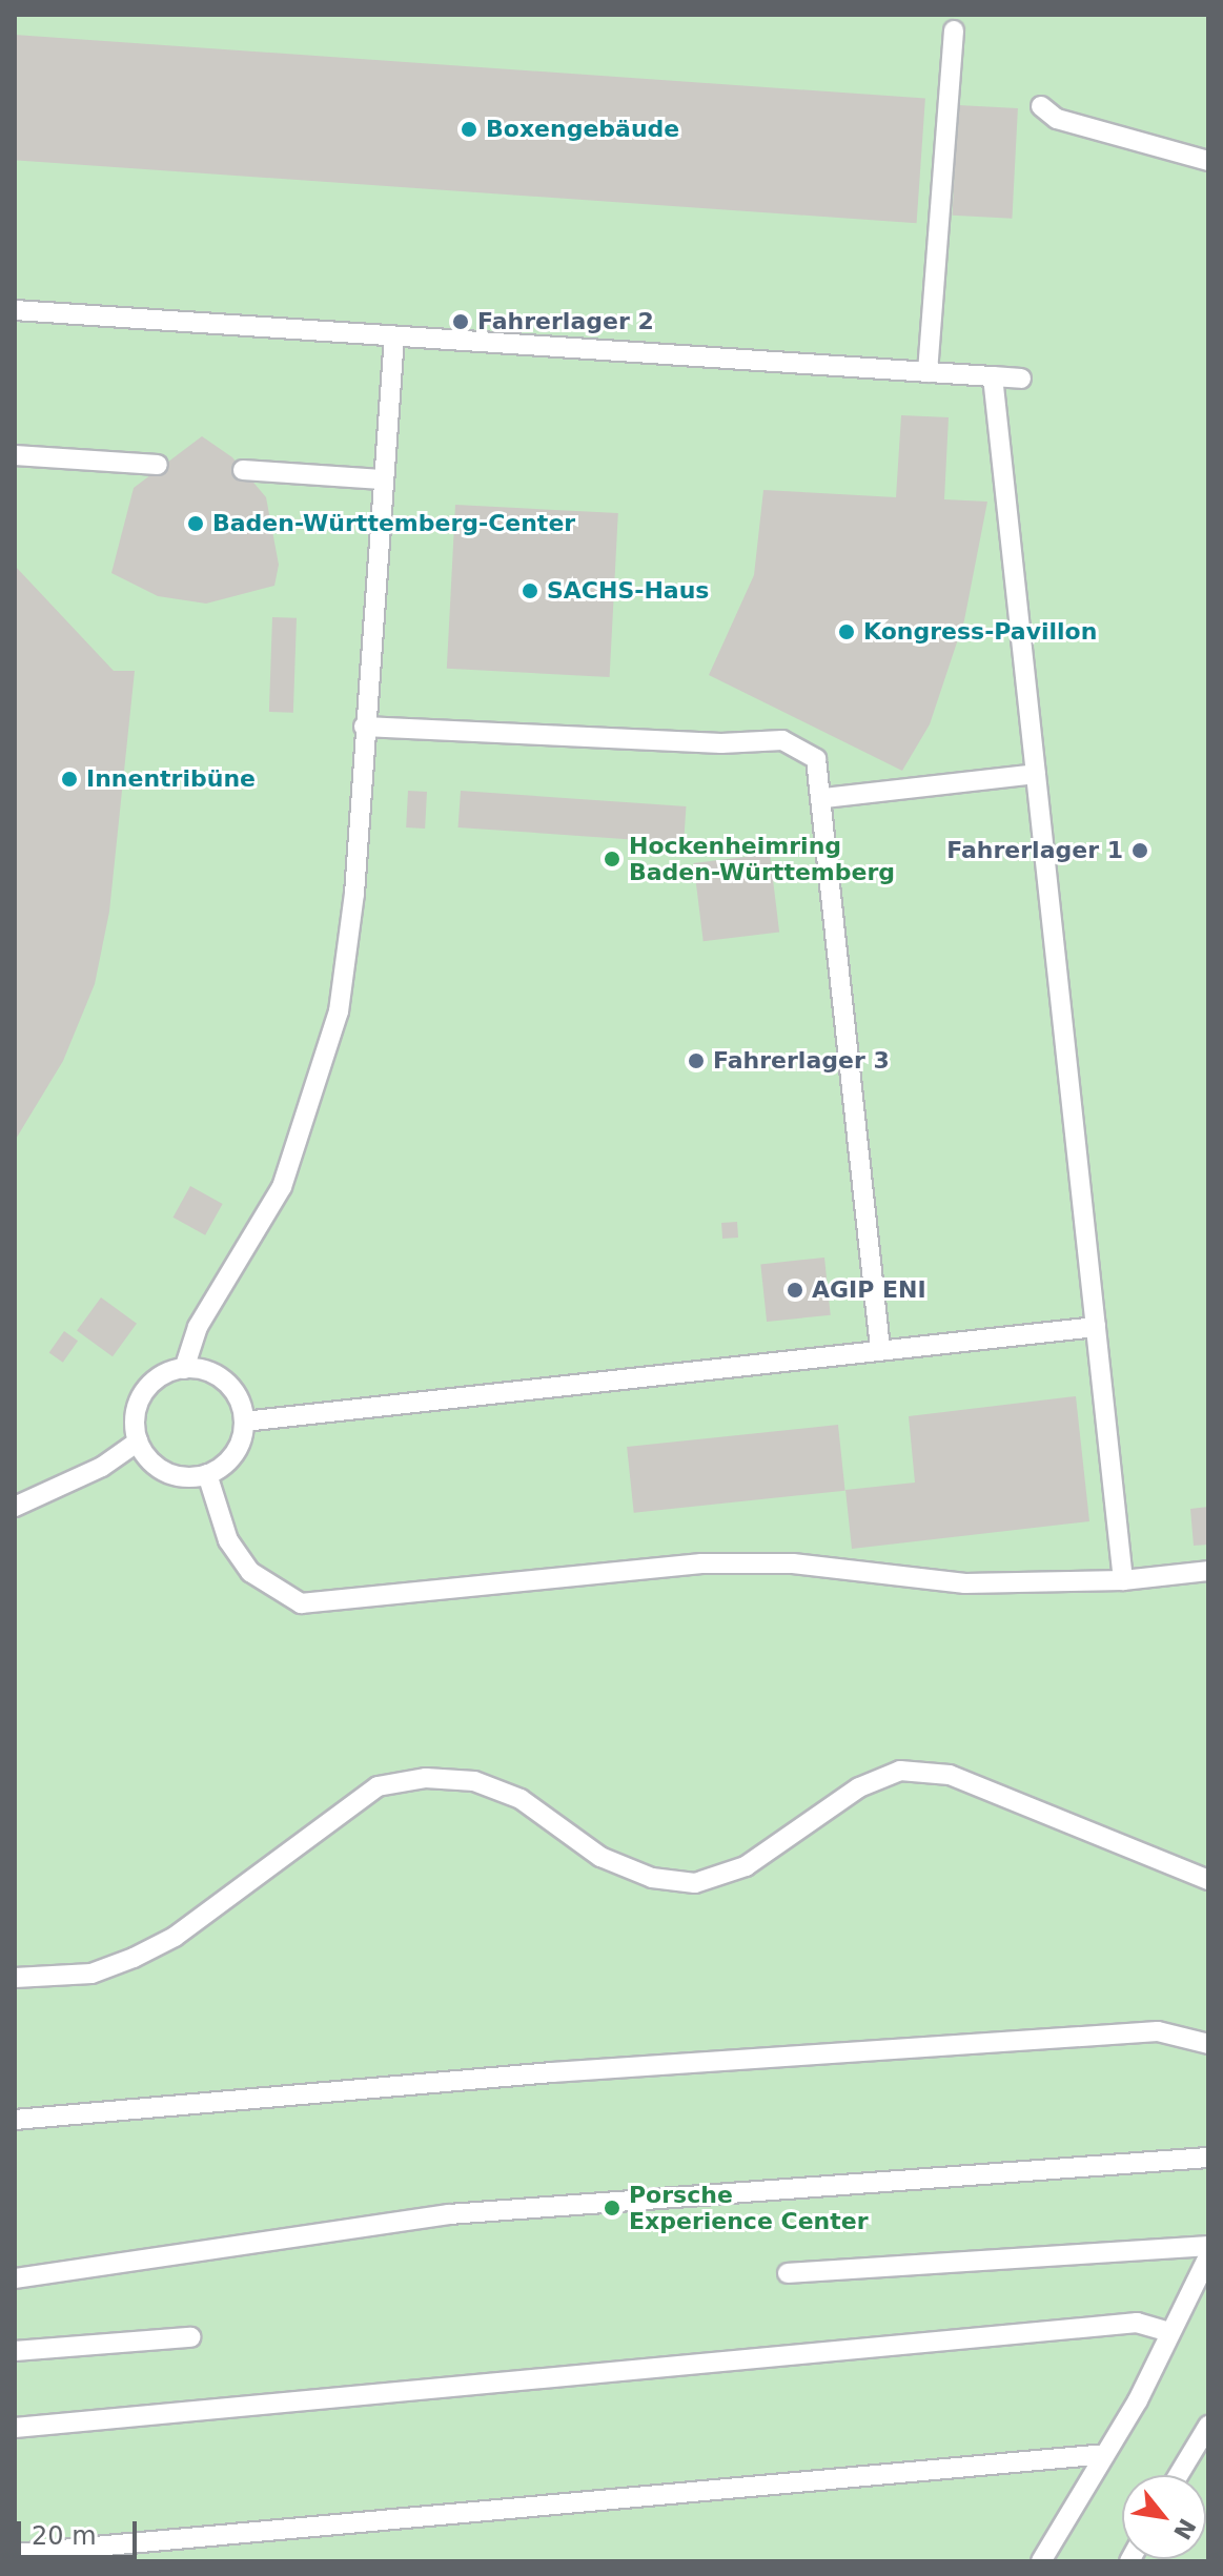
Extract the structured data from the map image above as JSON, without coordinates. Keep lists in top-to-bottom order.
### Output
{
  "places": [
    "Boxengebäude",
    "Fahrerlager 2",
    "Baden-Württemberg-Center",
    "SACHS-Haus",
    "Kongress-Pavillon",
    "Innentribüne",
    "Fahrerlager 1",
    "Hockenheimring Baden-Württemberg",
    "Fahrerlager 3",
    "AGIP ENI",
    "Porsche Experience Center"
  ],
  "scale_bar": "20 m",
  "north": "bottom right"
}
